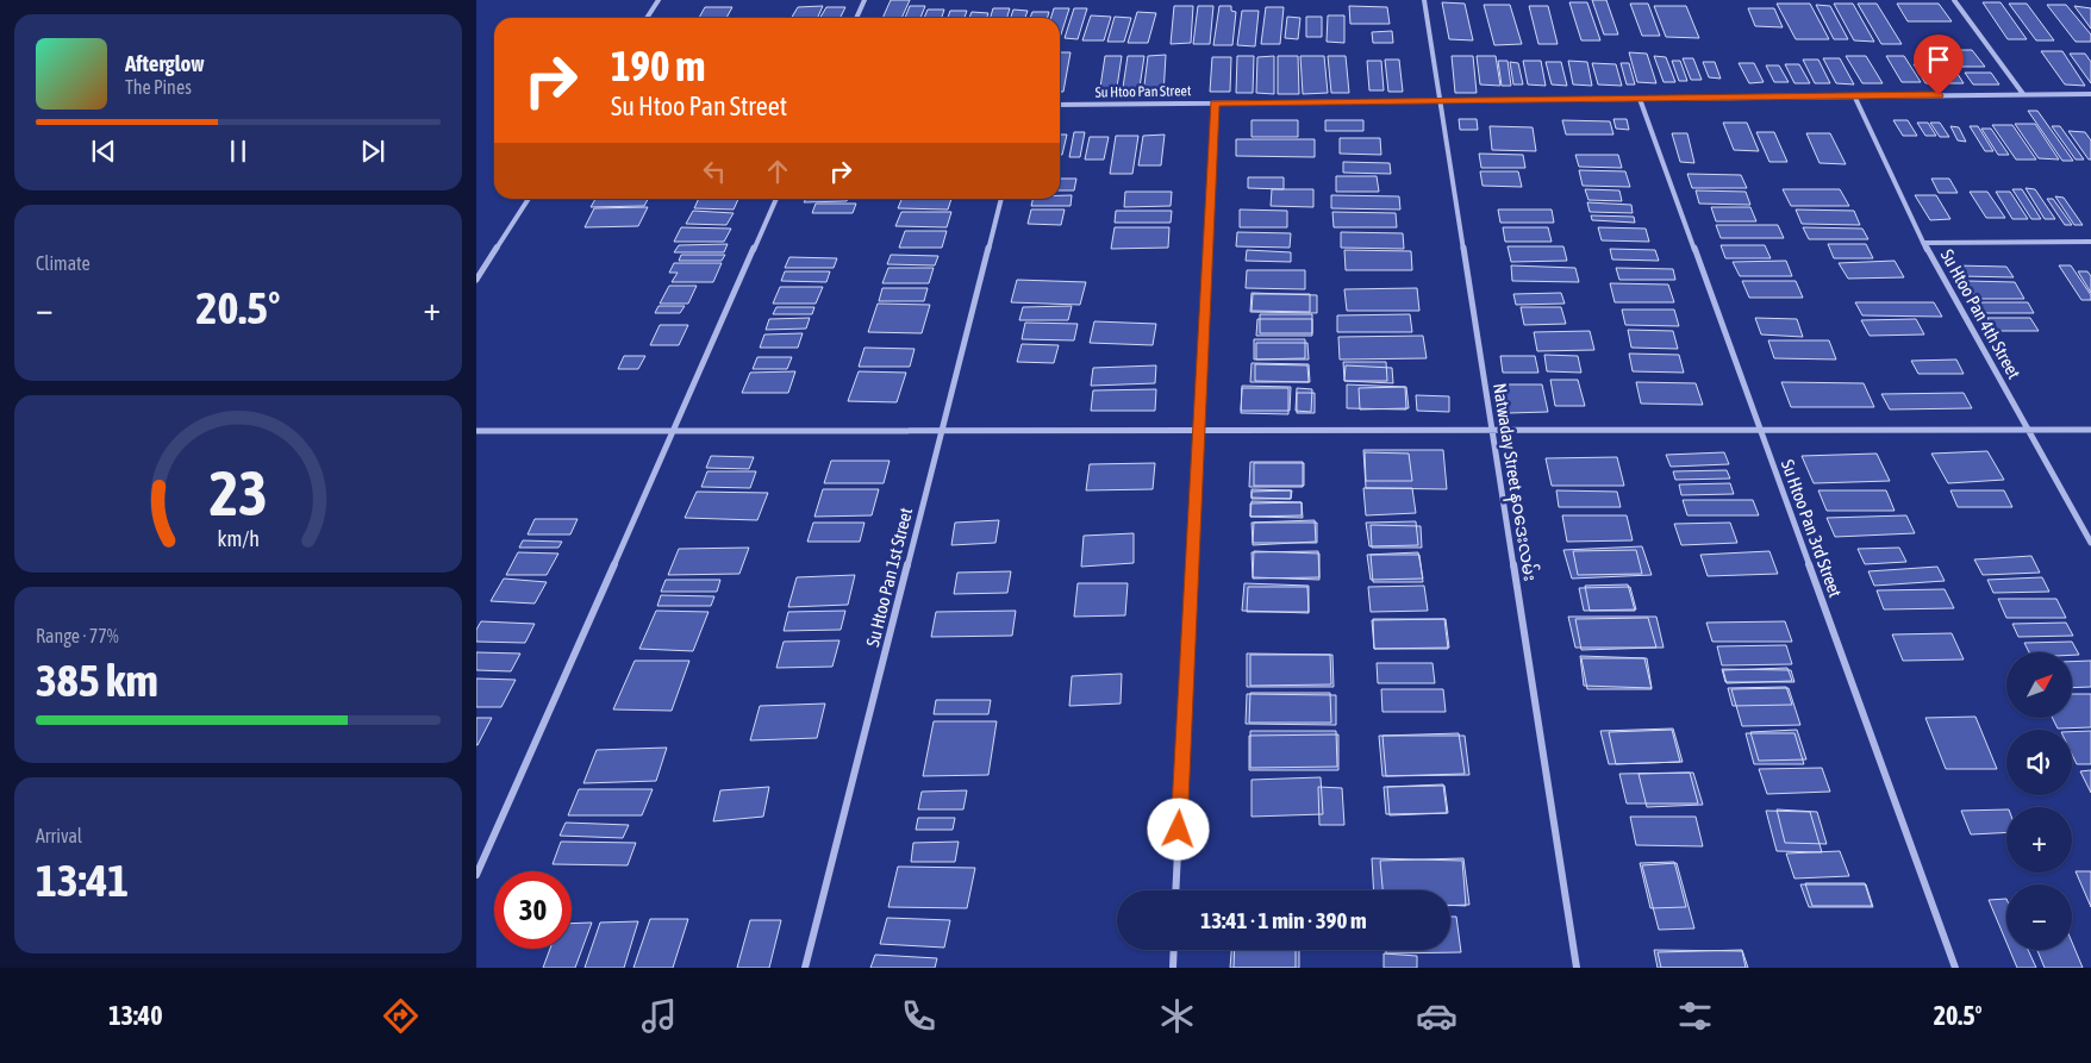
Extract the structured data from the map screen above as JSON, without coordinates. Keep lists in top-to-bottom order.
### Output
{
  "streets": {
    "street": [
      "Su Htoo Pan Street",
      "Su Htoo Pan 4th Street",
      "Natwaday Street နဝဒေးလမ်း",
      "Su Htoo Pan 3rd Street",
      "Su Htoo Pan 1st Street"
    ]
  },
  "crossings": [
    ["Su Htoo Pan Street", "Su Htoo Pan 4th Street"],
    ["Su Htoo Pan Street", "Natwaday Street နဝဒေးလမ်း"],
    ["Su Htoo Pan Street", "Su Htoo Pan 3rd Street"]
  ],
  "north": "top right",
  "page": {
    "turn": ["190 m", "Su Htoo Pan Street"],
    "song": ["Afterglow", "The Pines"],
    "tile": [
      "Climate",
      ["Range · 77%", "385 km"],
      ["Arrival", "13:41"]
    ],
    "heat": ["−", "20.5°", "+"],
    "map_buttons": ["+", "−"],
    "limit": "30",
    "trip": "13:41 · 1 min · 390 m",
    "tabs": ["13:40", "20.5°"],
    "gauge": ["23", "km/h"]
  }
}
